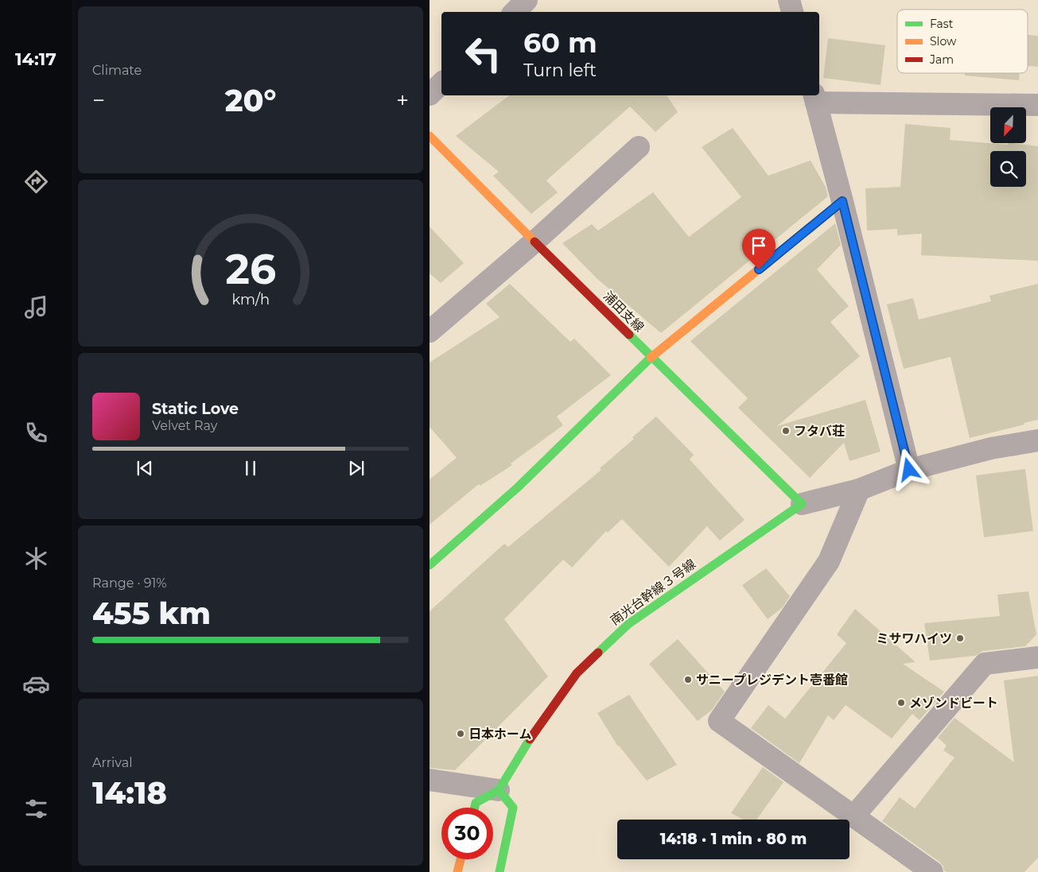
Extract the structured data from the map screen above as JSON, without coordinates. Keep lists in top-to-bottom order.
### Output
{
  "streets": {
    "street": ["浦田支線", "南光台幹線３号線"]
  },
  "crossings": [
    ["浦田支線", "南光台幹線３号線"]
  ],
  "places": [
    "フタバ荘",
    "ミサワハイツ",
    "サニープレジデント壱番館",
    "メゾンドビート",
    "日本ホーム"
  ],
  "legend": ["Fast", "Slow", "Jam"],
  "north": "bottom left",
  "page": {
    "tabs": "14:17",
    "tile": [
      "Climate",
      ["Range · 91%", "455 km"],
      ["Arrival", "14:18"]
    ],
    "turn": ["60 m", "Turn left"],
    "heat": ["−", "20°", "+"],
    "song": ["Static Love", "Velvet Ray"],
    "limit": "30",
    "trip": "14:18 · 1 min · 80 m",
    "gauge": ["26", "km/h"]
  }
}
